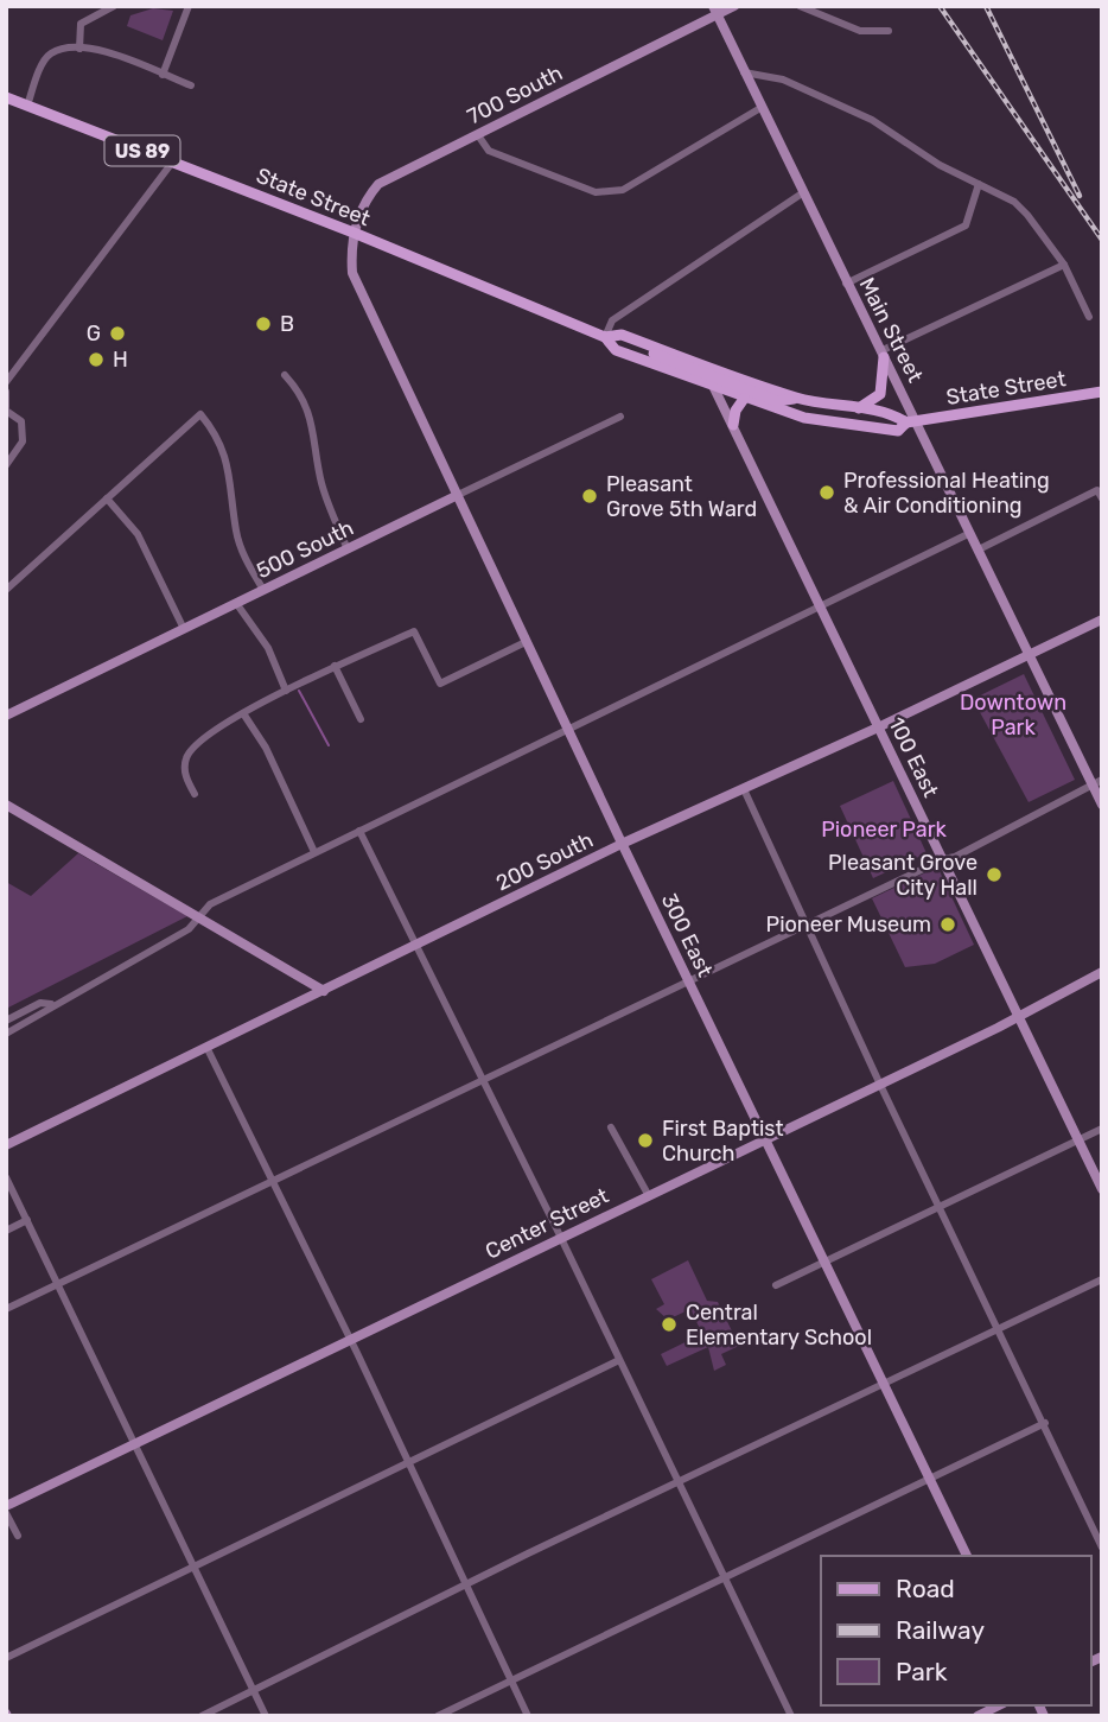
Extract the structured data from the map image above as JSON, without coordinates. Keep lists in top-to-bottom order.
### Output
{
  "streets": {
    "main road": ["US 89", "State Street"],
    "street": [
      "700 South",
      "Main Street",
      "500 South",
      "100 East",
      "200 South",
      "300 East",
      "Center Street"
    ]
  },
  "crossings": [
    ["700 South", "State Street"],
    ["700 South", "Main Street"],
    ["700 South", "300 East"],
    ["State Street", "Main Street"],
    ["State Street", "100 East"],
    ["State Street", "300 East"],
    ["Main Street", "200 South"],
    ["500 South", "300 East"],
    ["100 East", "200 South"],
    ["100 East", "Center Street"],
    ["200 South", "300 East"],
    ["300 East", "Center Street"]
  ],
  "parks": ["Downtown Park", "Pioneer Park"],
  "places": [
    "B",
    "G",
    "H",
    "Professional Heating & Air Conditioning",
    "Pleasant Grove 5th Ward",
    "Pleasant Grove City Hall",
    "Pioneer Museum",
    "First Baptist Church",
    "Central Elementary School"
  ],
  "legend": ["Road", "Railway", "Park"]
}
